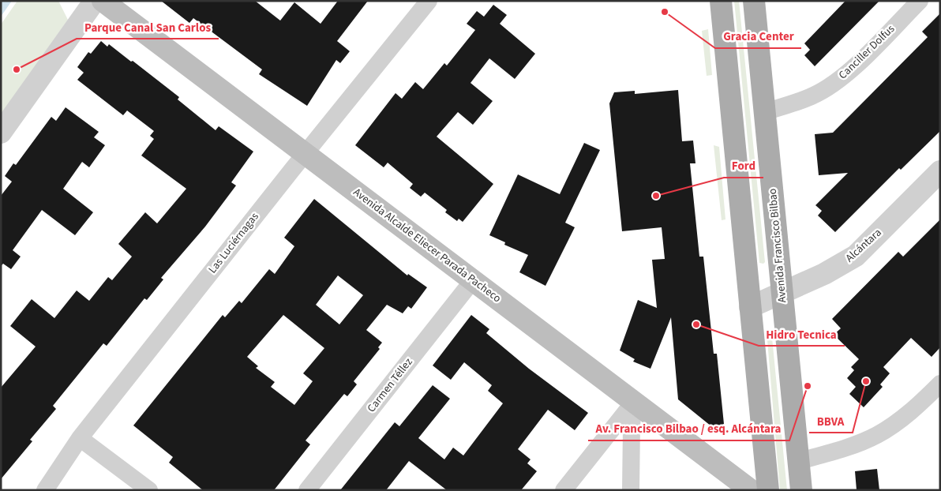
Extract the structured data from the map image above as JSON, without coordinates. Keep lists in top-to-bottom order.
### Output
{
  "streets": {
    "main road": ["Avenida Alcalde Eliecer Parada Pacheco", "Avenida Francisco Bilbao"],
    "street": [
      "Canciller Dolfus",
      "Las Luciérnagas",
      "Alcántara",
      "Carmen Téllez"
    ]
  },
  "crossings": [
    ["Canciller Dolfus", "Avenida Francisco Bilbao"],
    ["Las Luciérnagas", "Avenida Alcalde Eliecer Parada Pacheco"],
    ["Avenida Alcalde Eliecer Parada Pacheco", "Carmen Téllez"],
    ["Avenida Francisco Bilbao", "Alcántara"]
  ],
  "places": [
    "Gracia Center",
    "Parque Canal San Carlos",
    "Ford",
    "Hidro Tecnica",
    "BBVA",
    "Av. Francisco Bilbao / esq. Alcántara"
  ]
}
